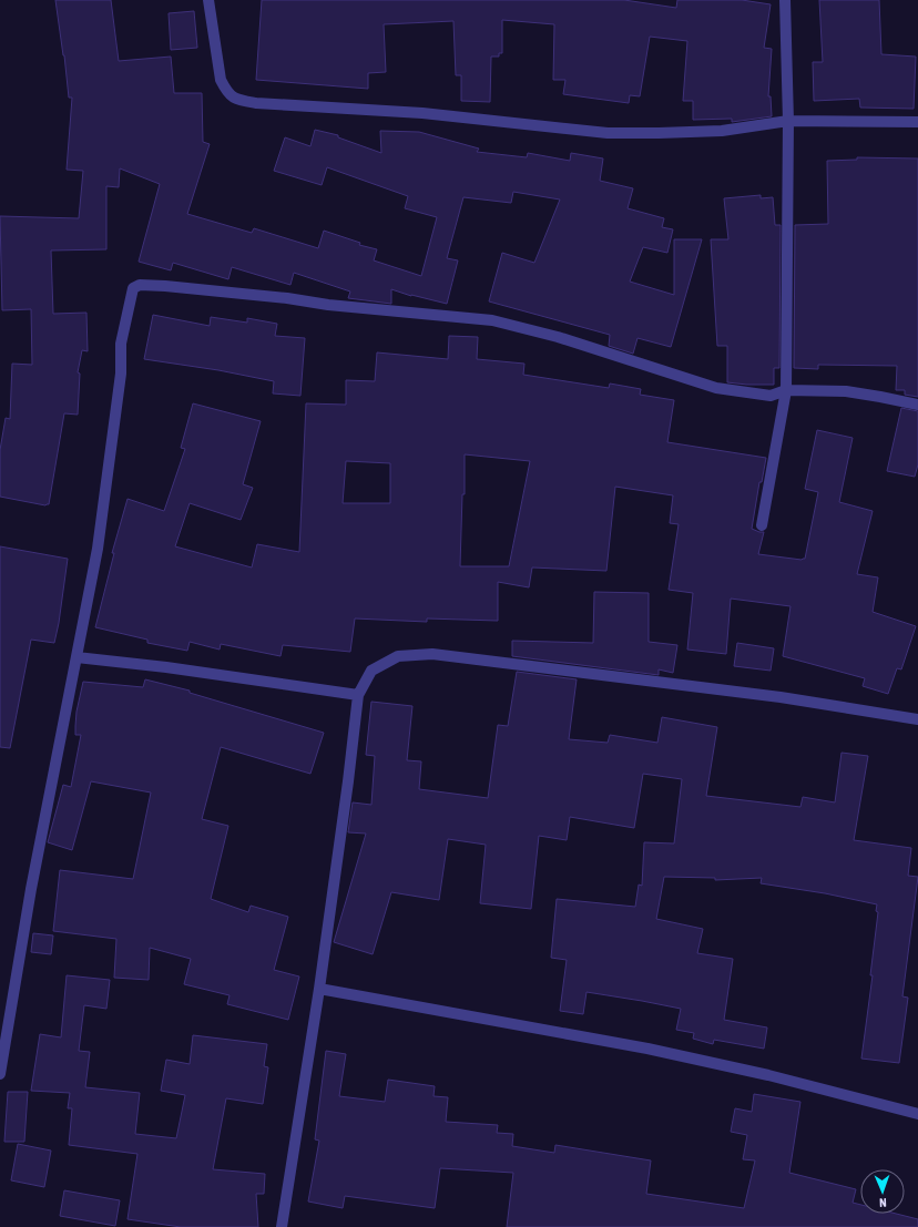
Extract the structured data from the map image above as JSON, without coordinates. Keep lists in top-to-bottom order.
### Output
{
  "north": "bottom"
}
